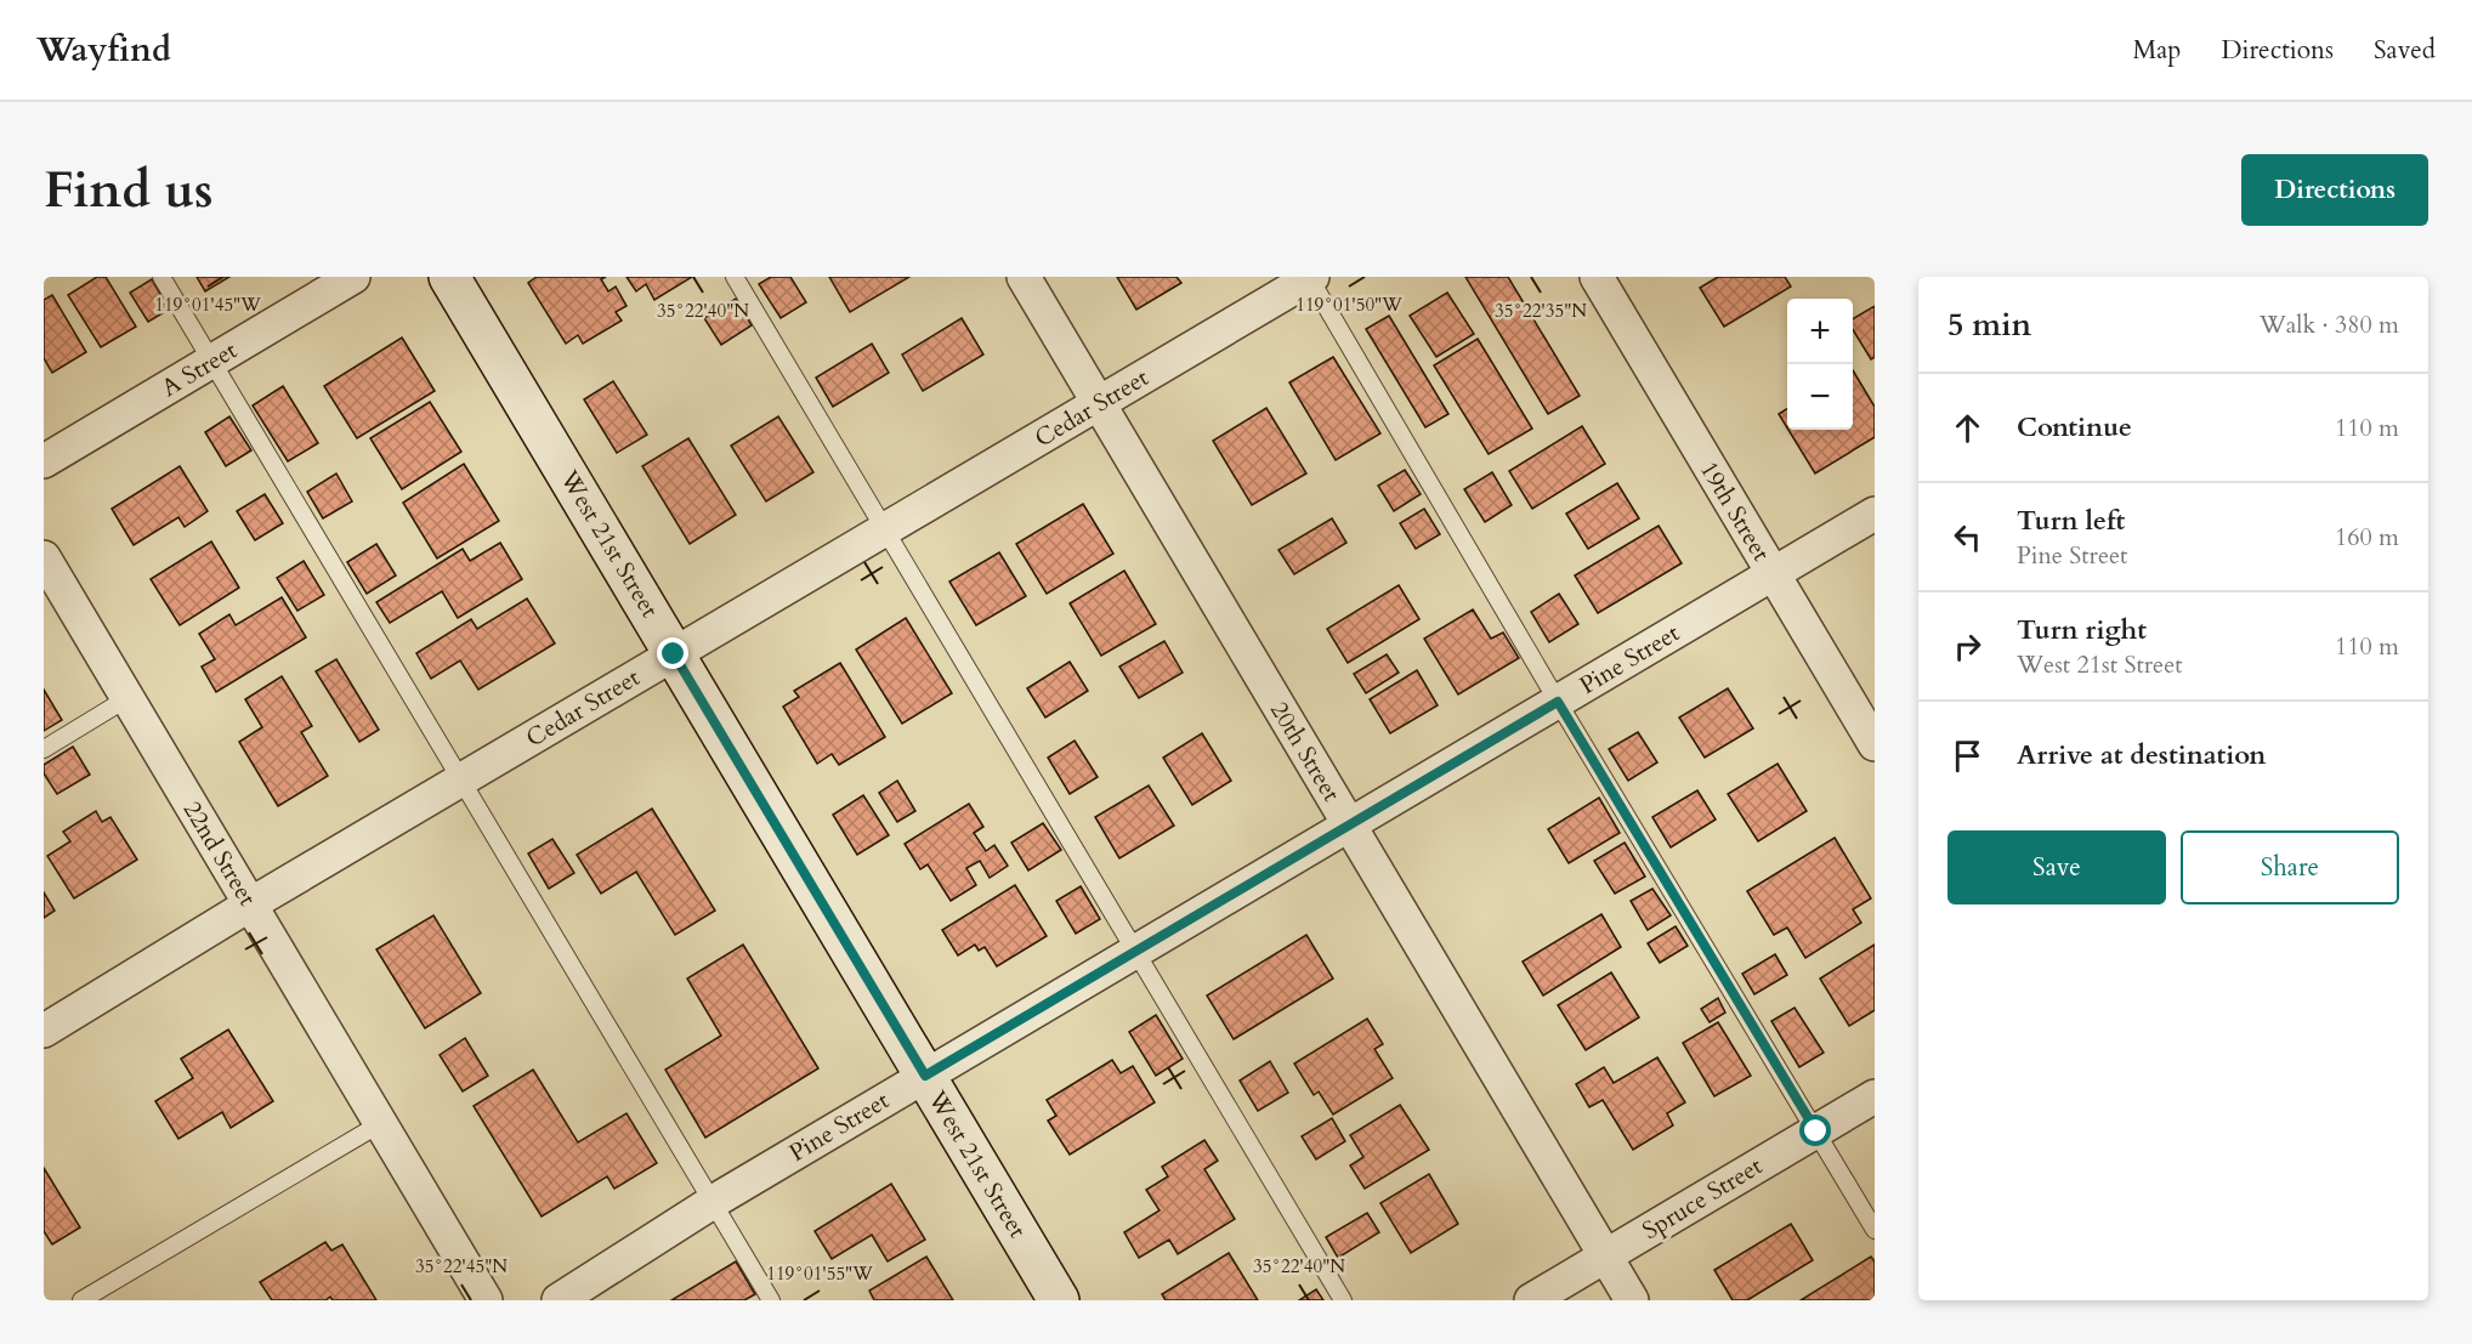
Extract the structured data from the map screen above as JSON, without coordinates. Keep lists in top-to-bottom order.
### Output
{
  "streets": {
    "street": [
      "A Street",
      "Cedar Street",
      "19th Street",
      "West 21st Street",
      "Pine Street",
      "20th Street",
      "22nd Street",
      "Spruce Street"
    ]
  },
  "crossings": [
    ["Cedar Street", "West 21st Street"],
    ["Cedar Street", "20th Street"],
    ["Cedar Street", "22nd Street"],
    ["19th Street", "Pine Street"],
    ["West 21st Street", "Pine Street"],
    ["Pine Street", "20th Street"],
    ["20th Street", "Spruce Street"]
  ],
  "page": {
    "header": "Wayfind",
    "nav": ["Map", "Directions", "Saved"],
    "buttons": [
      "Directions",
      ["Save", "Share"]
    ],
    "title": "Find us",
    "heading": ["5 min", "Walk · 380 m"],
    "map_buttons": ["+", "−"],
    "list": [
      ["Continue", "110 m"],
      ["Turn left", "Pine Street", "160 m"],
      ["Turn right", "West 21st Street", "110 m"],
      "Arrive at destination"
    ]
  },
  "coordinates": [
    "119°01'45\"W",
    "119°01'50\"W",
    "35°22'35\"N",
    "35°22'40\"N",
    "35°22'45\"N",
    "119°01'55\"W"
  ]
}
